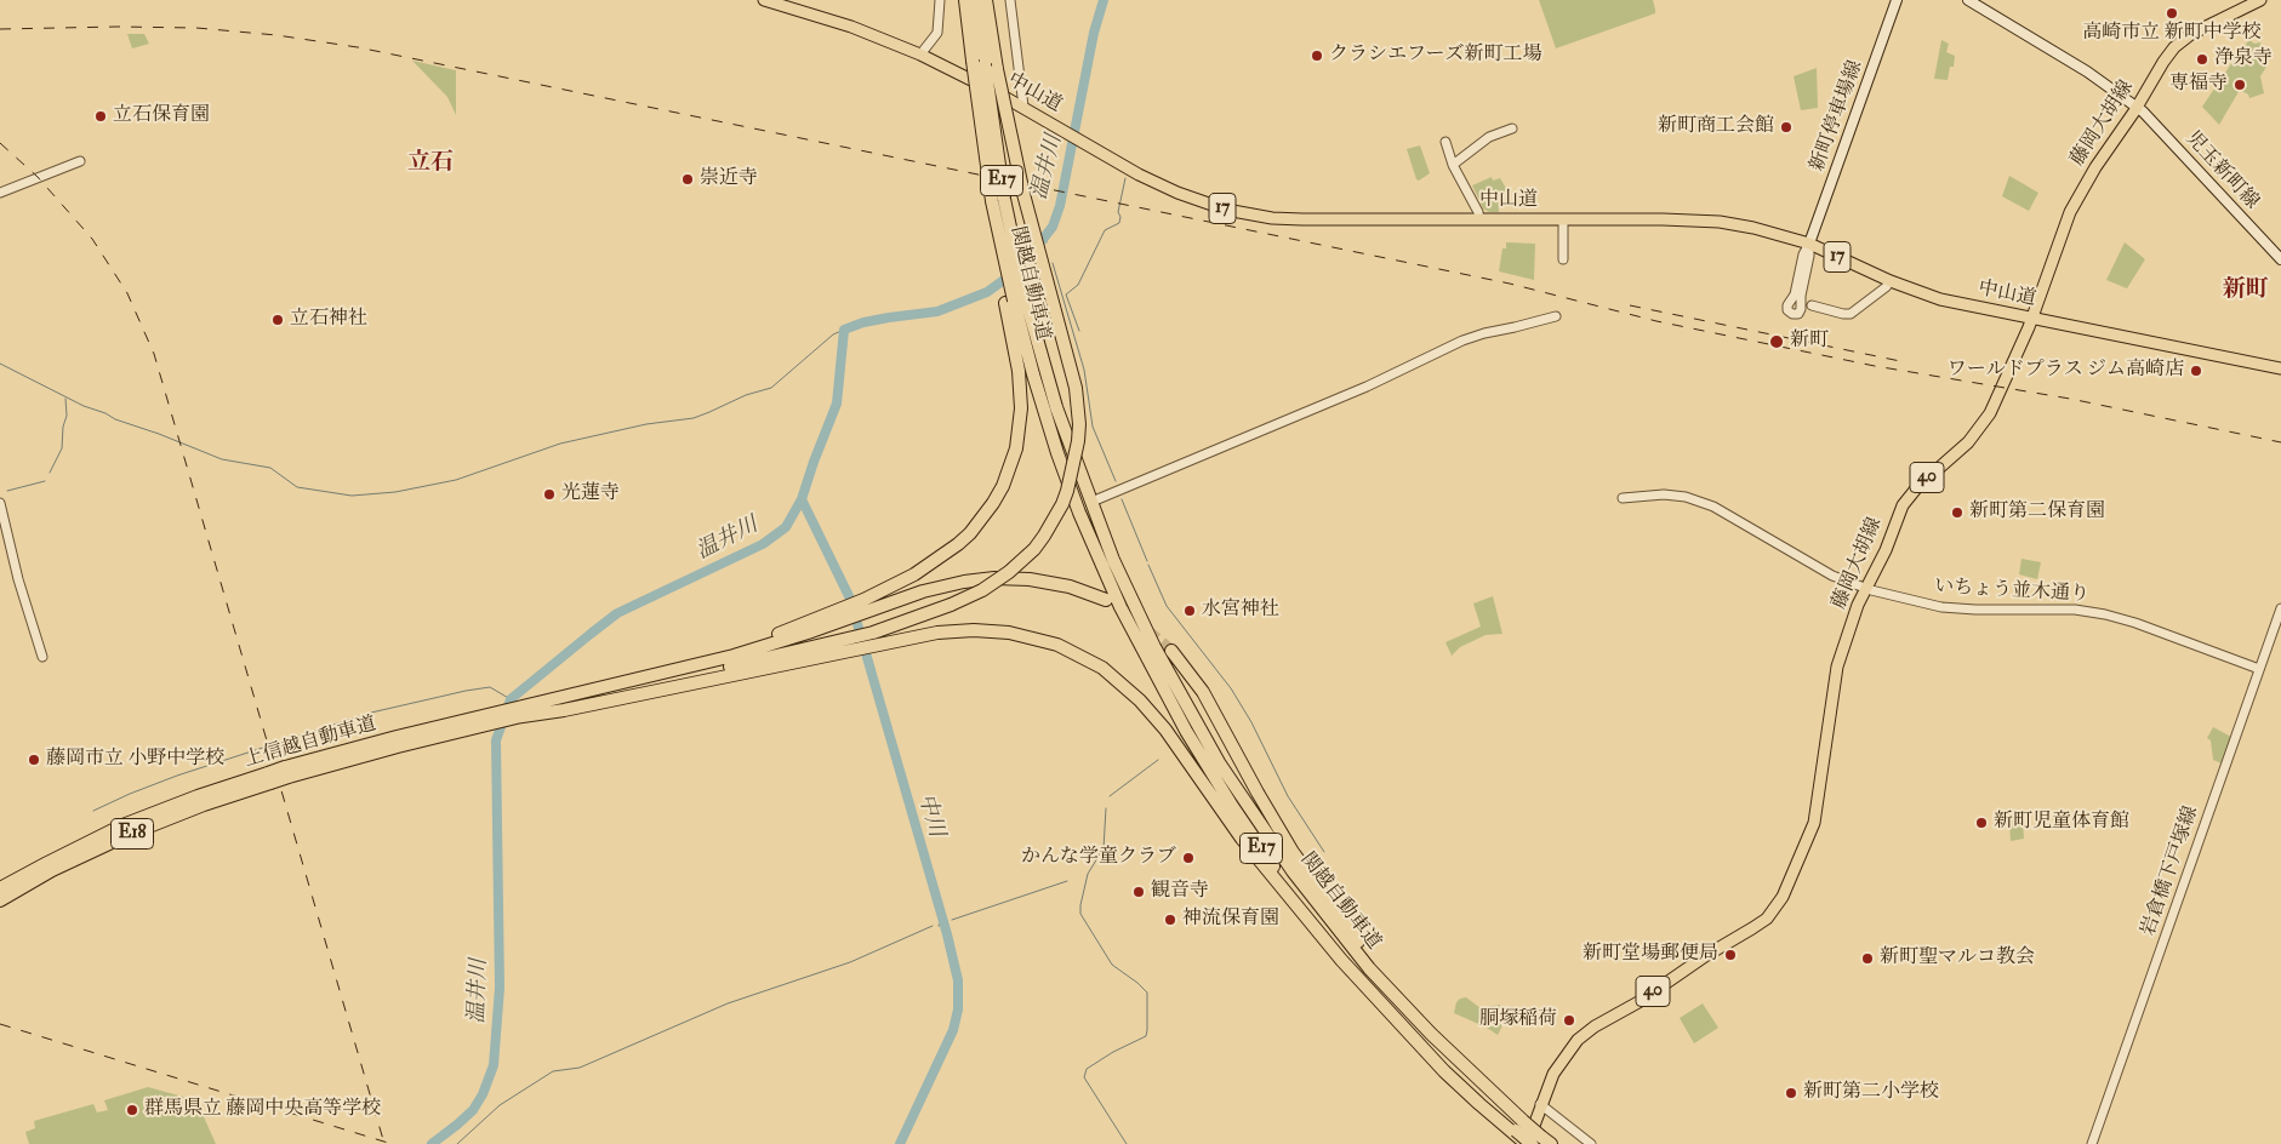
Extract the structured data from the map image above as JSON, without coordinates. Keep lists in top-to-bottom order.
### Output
{
  "streets": {
    "highway": [
      "E17",
      "関越自動車道",
      "上信越自動車道",
      "E18"
    ],
    "main road": [
      "中山道",
      "新町停車場線",
      "藤岡大胡線",
      "児玉新町線",
      "17",
      "40"
    ],
    "street": ["いちょう並木通り", "岩倉橋下戸塚線"]
  },
  "crossings": [
    ["中山道", "新町停車場線"],
    ["中山道", "藤岡大胡線"],
    ["藤岡大胡線", "児玉新町線"],
    ["藤岡大胡線", "関越自動車道"],
    ["藤岡大胡線", "いちょう並木通り"],
    ["いちょう並木通り", "岩倉橋下戸塚線"]
  ],
  "districts": ["立石", "新町"],
  "water": ["温井川", "中川"],
  "places": [
    "高崎市立 新町中学校",
    "クラシエフーズ新町工場",
    "浄泉寺",
    "専福寺",
    "立石保育園",
    "新町商工会館",
    "崇近寺",
    "立石神社",
    "新町",
    "ワールドプラス ジム高崎店",
    "光蓮寺",
    "新町第二保育園",
    "水宮神社",
    "藤岡市立 小野中学校",
    "新町児童体育館",
    "かんな学童クラブ",
    "観音寺",
    "神流保育園",
    "新町堂場郵便局",
    "新町聖マルコ教会",
    "胴塚稲荷",
    "新町第二小学校",
    "群馬県立 藤岡中央高等学校"
  ]
}
